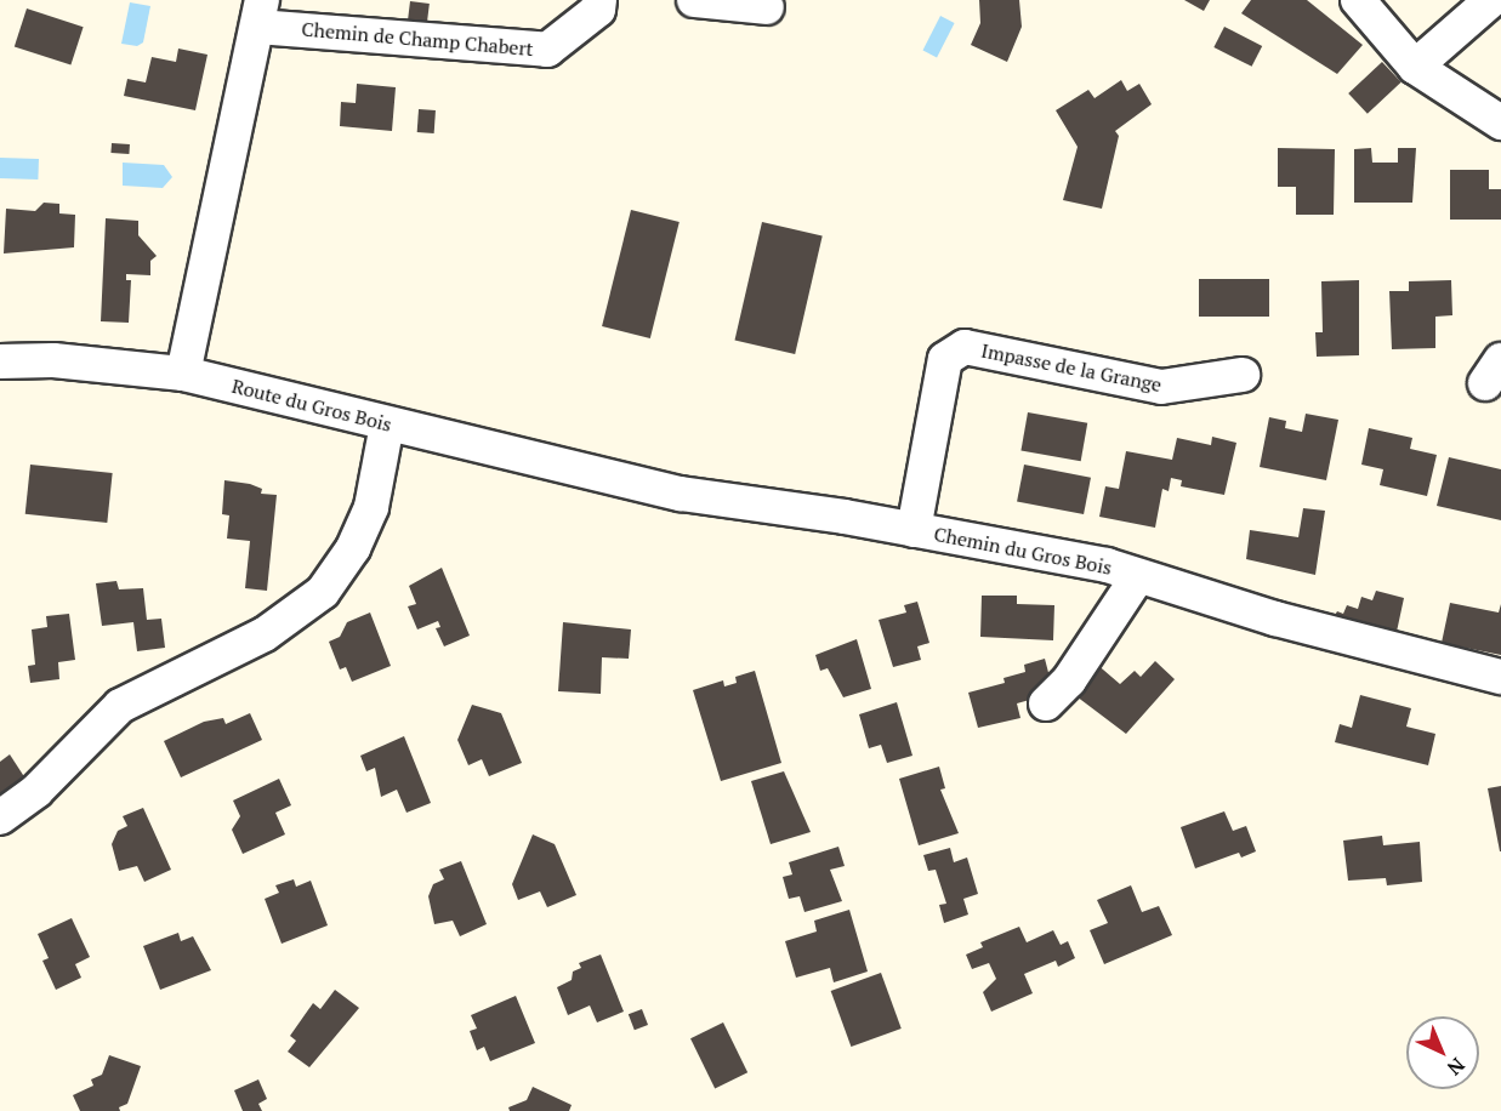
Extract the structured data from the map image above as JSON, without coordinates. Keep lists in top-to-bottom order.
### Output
{
  "streets": {
    "street": [
      "Chemin de Champ Chabert",
      "Impasse de la Grange",
      "Route du Gros Bois",
      "Chemin du Gros Bois"
    ]
  },
  "crossings": [
    ["Chemin de Champ Chabert", "Route du Gros Bois"],
    ["Impasse de la Grange", "Chemin du Gros Bois"],
    ["Route du Gros Bois", "Chemin du Gros Bois"]
  ],
  "north": "bottom right"
}
